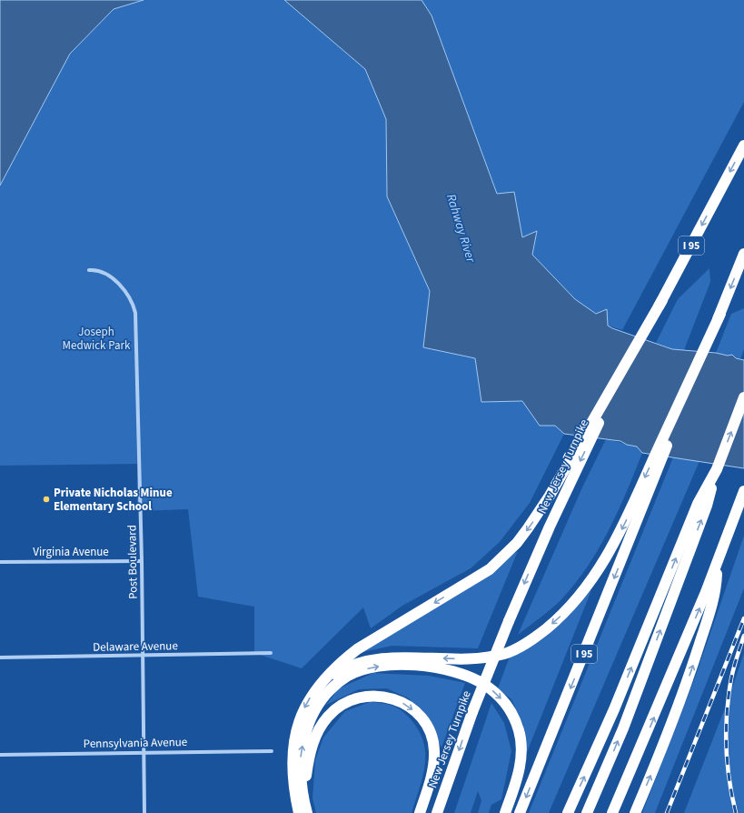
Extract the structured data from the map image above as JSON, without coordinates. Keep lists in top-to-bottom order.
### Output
{
  "streets": {
    "highway": ["I 95", "New Jersey Turnpike"],
    "street": [
      "Virginia Avenue",
      "Post Boulevard",
      "Delaware Avenue",
      "Pennsylvania Avenue"
    ]
  },
  "crossings": [
    ["Virginia Avenue", "Post Boulevard"],
    ["Post Boulevard", "Delaware Avenue"],
    ["Post Boulevard", "Pennsylvania Avenue"]
  ],
  "water": ["Rahway River"],
  "parks": ["Joseph Medwick Park"],
  "places": ["Private Nicholas Minue Elementary School"]
}
